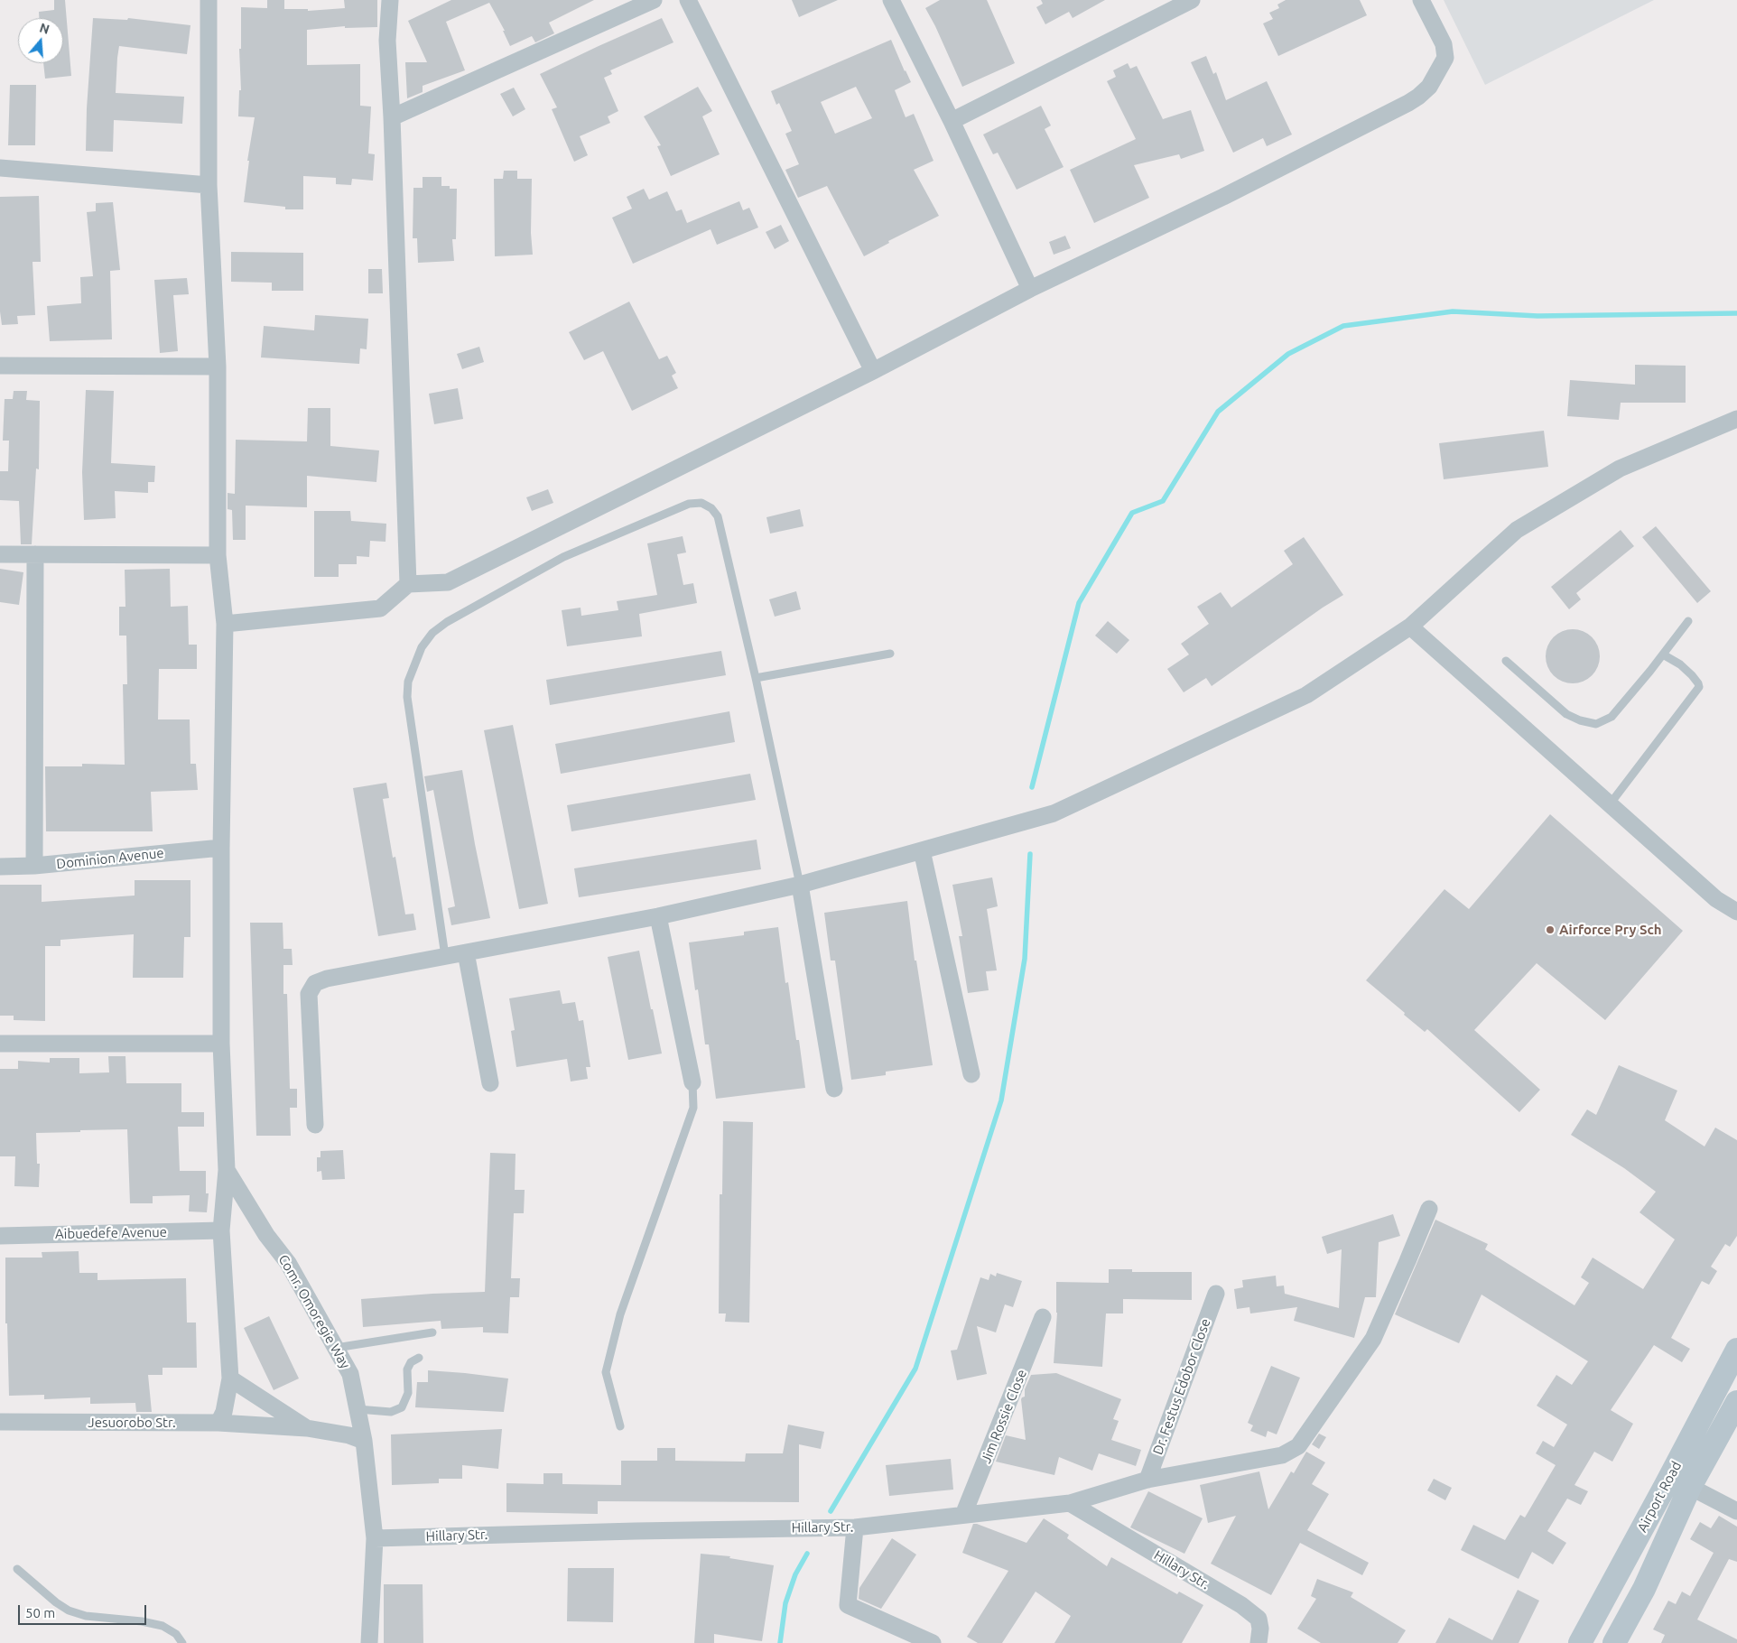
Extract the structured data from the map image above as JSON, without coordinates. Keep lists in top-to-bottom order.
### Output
{
  "streets": {
    "main road": ["Airport Road"],
    "street": [
      "Dominion Avenue",
      "Aibuedefe Avenue",
      "Comr. Omoregie Way",
      "Dr. Festus Edobor Close",
      "Jim Rossie Close",
      "Jesuorobo Str.",
      "Hillary Str."
    ]
  },
  "crossings": [
    ["Comr. Omoregie Way", "Jesuorobo Str."],
    ["Comr. Omoregie Way", "Hillary Str."],
    ["Jim Rossie Close", "Hillary Str."]
  ],
  "places": ["Airforce Pry Sch"],
  "scale_bar": "50 m",
  "north": "top"
}
